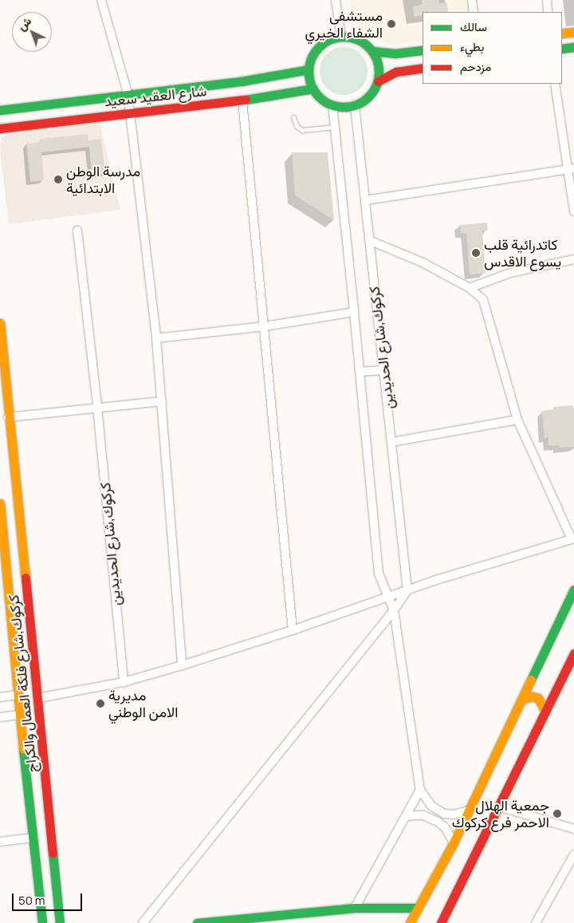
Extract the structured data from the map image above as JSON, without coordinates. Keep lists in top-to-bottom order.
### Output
{
  "streets": {
    "street": ["شارع العقيد سعيد", "كركوك,شارع الحديدين", "كركوك,شارع فلكة العمال والكراج"]
  },
  "crossings": [
    ["شارع العقيد سعيد", "كركوك,شارع الحديدين"]
  ],
  "places": [
    "مستشفى الشفاء الخيري",
    "مدرسة الوطن الابتدائية",
    "كاتدرائية قلب يسوع الاقدس",
    "مديرية الامن الوطني",
    "جمعية الهلال الاحمر فرع كركوك"
  ],
  "legend": ["سالك", "بطيء", "مزدحم"],
  "scale_bar": "50 m",
  "north": "top left"
}
